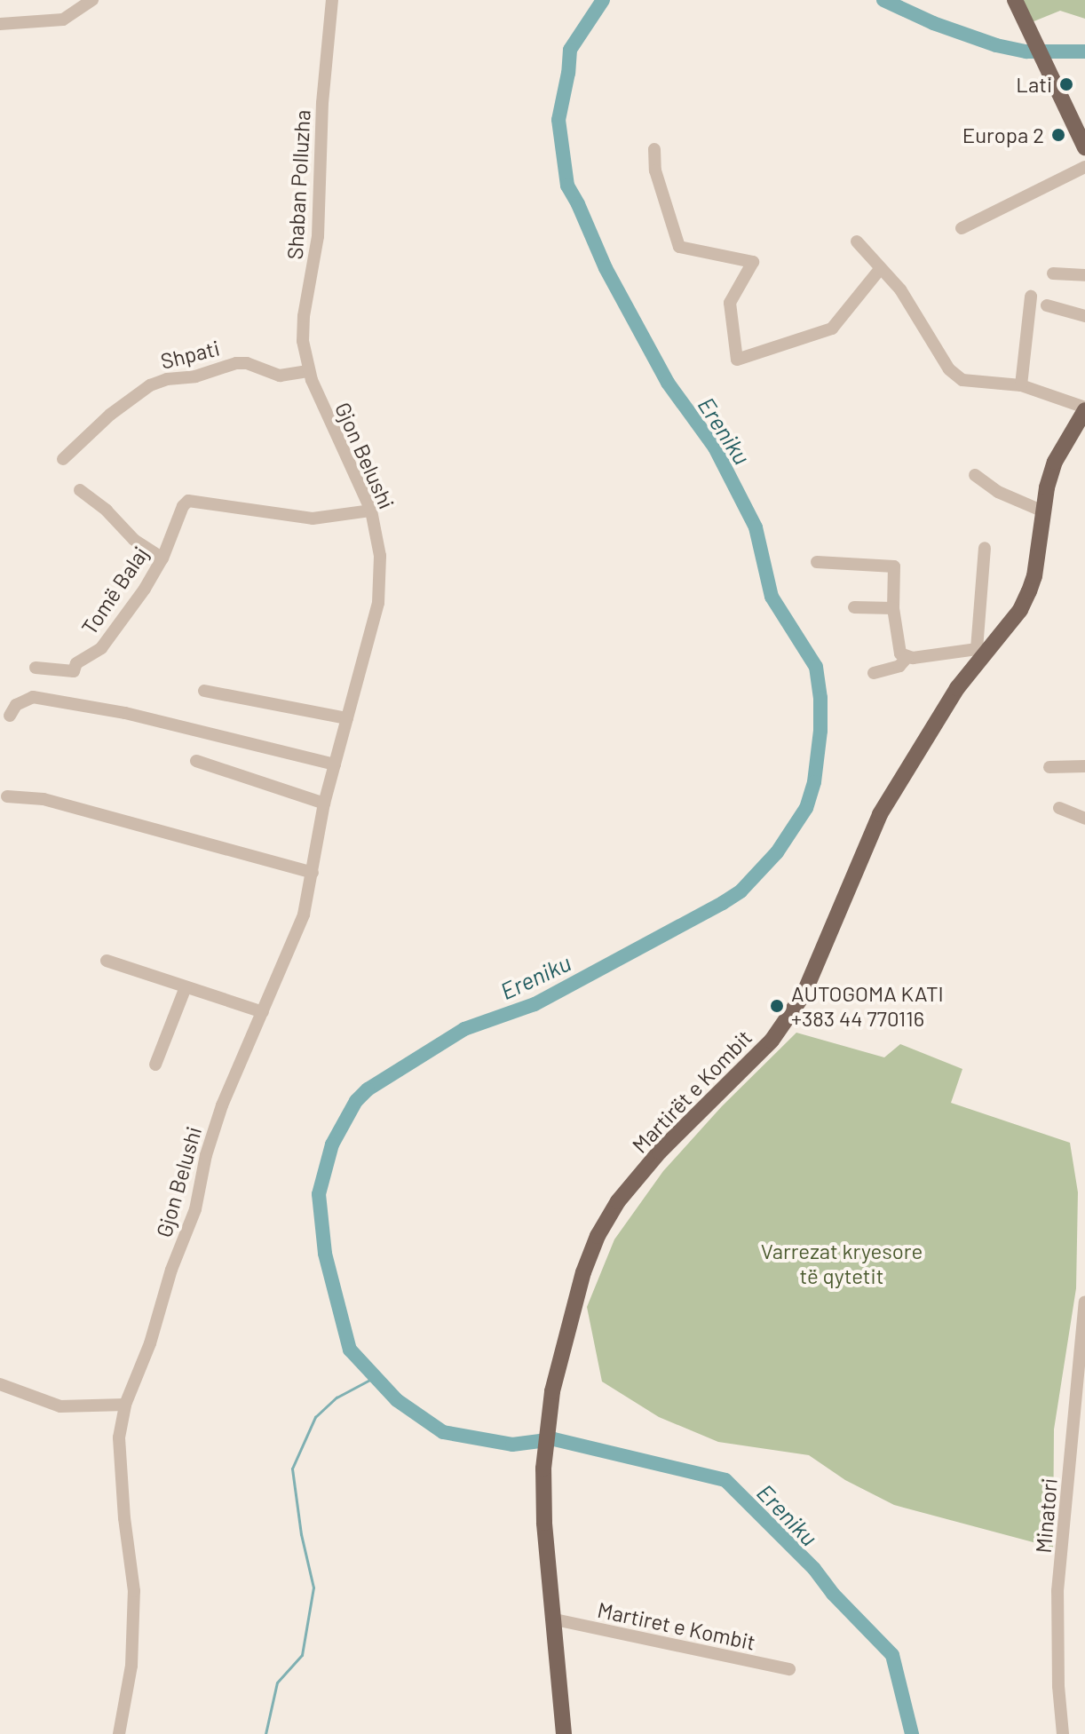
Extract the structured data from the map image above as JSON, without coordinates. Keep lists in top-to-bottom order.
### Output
{
  "streets": {
    "main road": ["Martirët e Kombit"],
    "street": [
      "Shaban Polluzha",
      "Shpati",
      "Gjon Belushi",
      "Tomë Balaj",
      "Minatori",
      "Martiret e Kombit"
    ]
  },
  "crossings": [
    ["Shaban Polluzha", "Shpati"],
    ["Shaban Polluzha", "Gjon Belushi"],
    ["Shpati", "Gjon Belushi"],
    ["Gjon Belushi", "Tomë Balaj"],
    ["Martirët e Kombit", "Martiret e Kombit"]
  ],
  "water": ["Ereniku"],
  "parks": ["Varrezat kryesore të qytetit"],
  "places": ["Lati", "Europa 2", "AUTOGOMA KATI +383 44 770116"]
}
